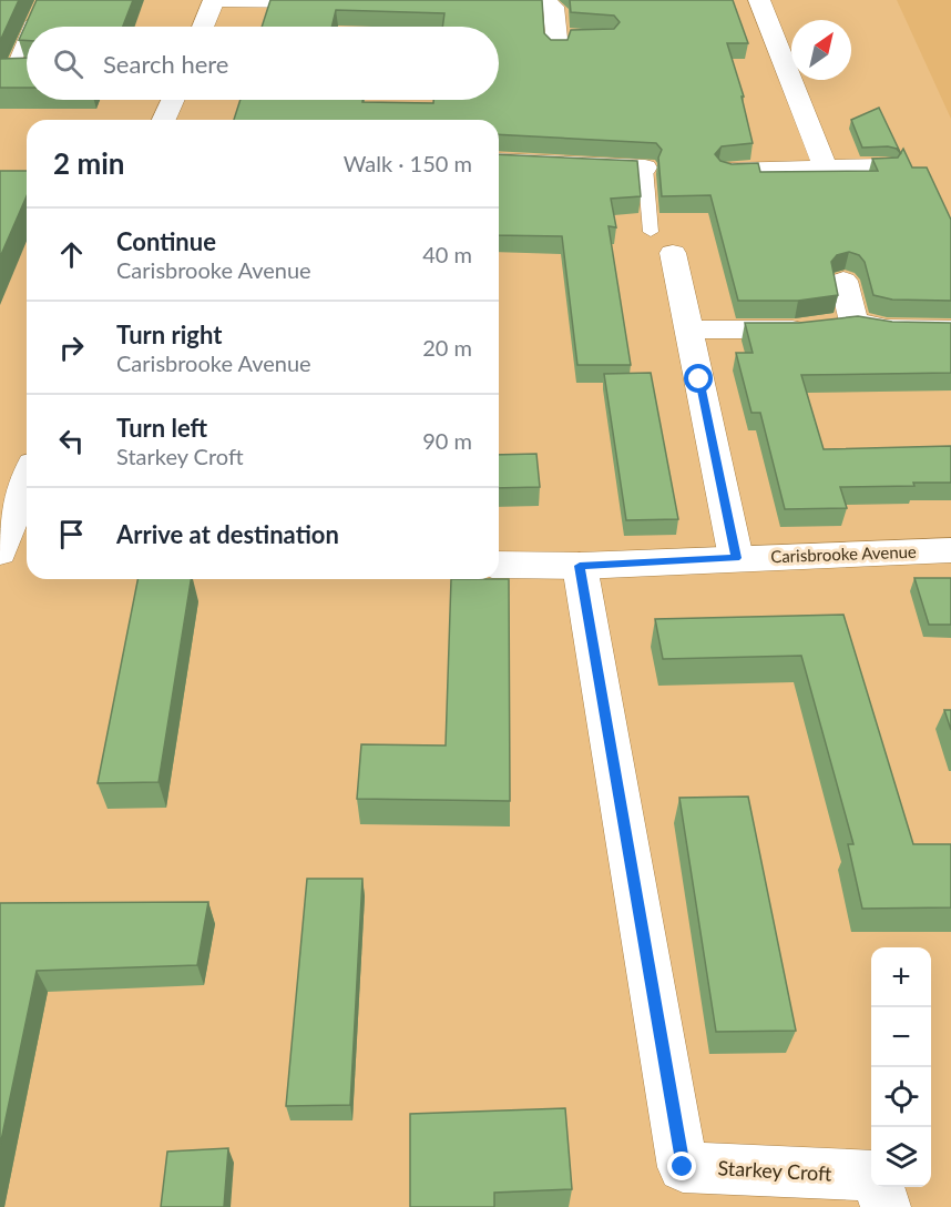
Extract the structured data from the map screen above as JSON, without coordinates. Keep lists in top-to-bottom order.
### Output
{
  "streets": {
    "street": ["Carisbrooke Avenue", "Starkey Croft"]
  },
  "crossings": [
    ["Carisbrooke Avenue", "Starkey Croft"]
  ],
  "north": "top right",
  "page": {
    "search": "Search here",
    "heading": ["2 min", "Walk · 150 m"],
    "list": [
      ["Continue", "Carisbrooke Avenue", "40 m"],
      ["Turn right", "Carisbrooke Avenue", "20 m"],
      ["Turn left", "Starkey Croft", "90 m"],
      "Arrive at destination"
    ],
    "map_buttons": ["+", "−"]
  }
}
